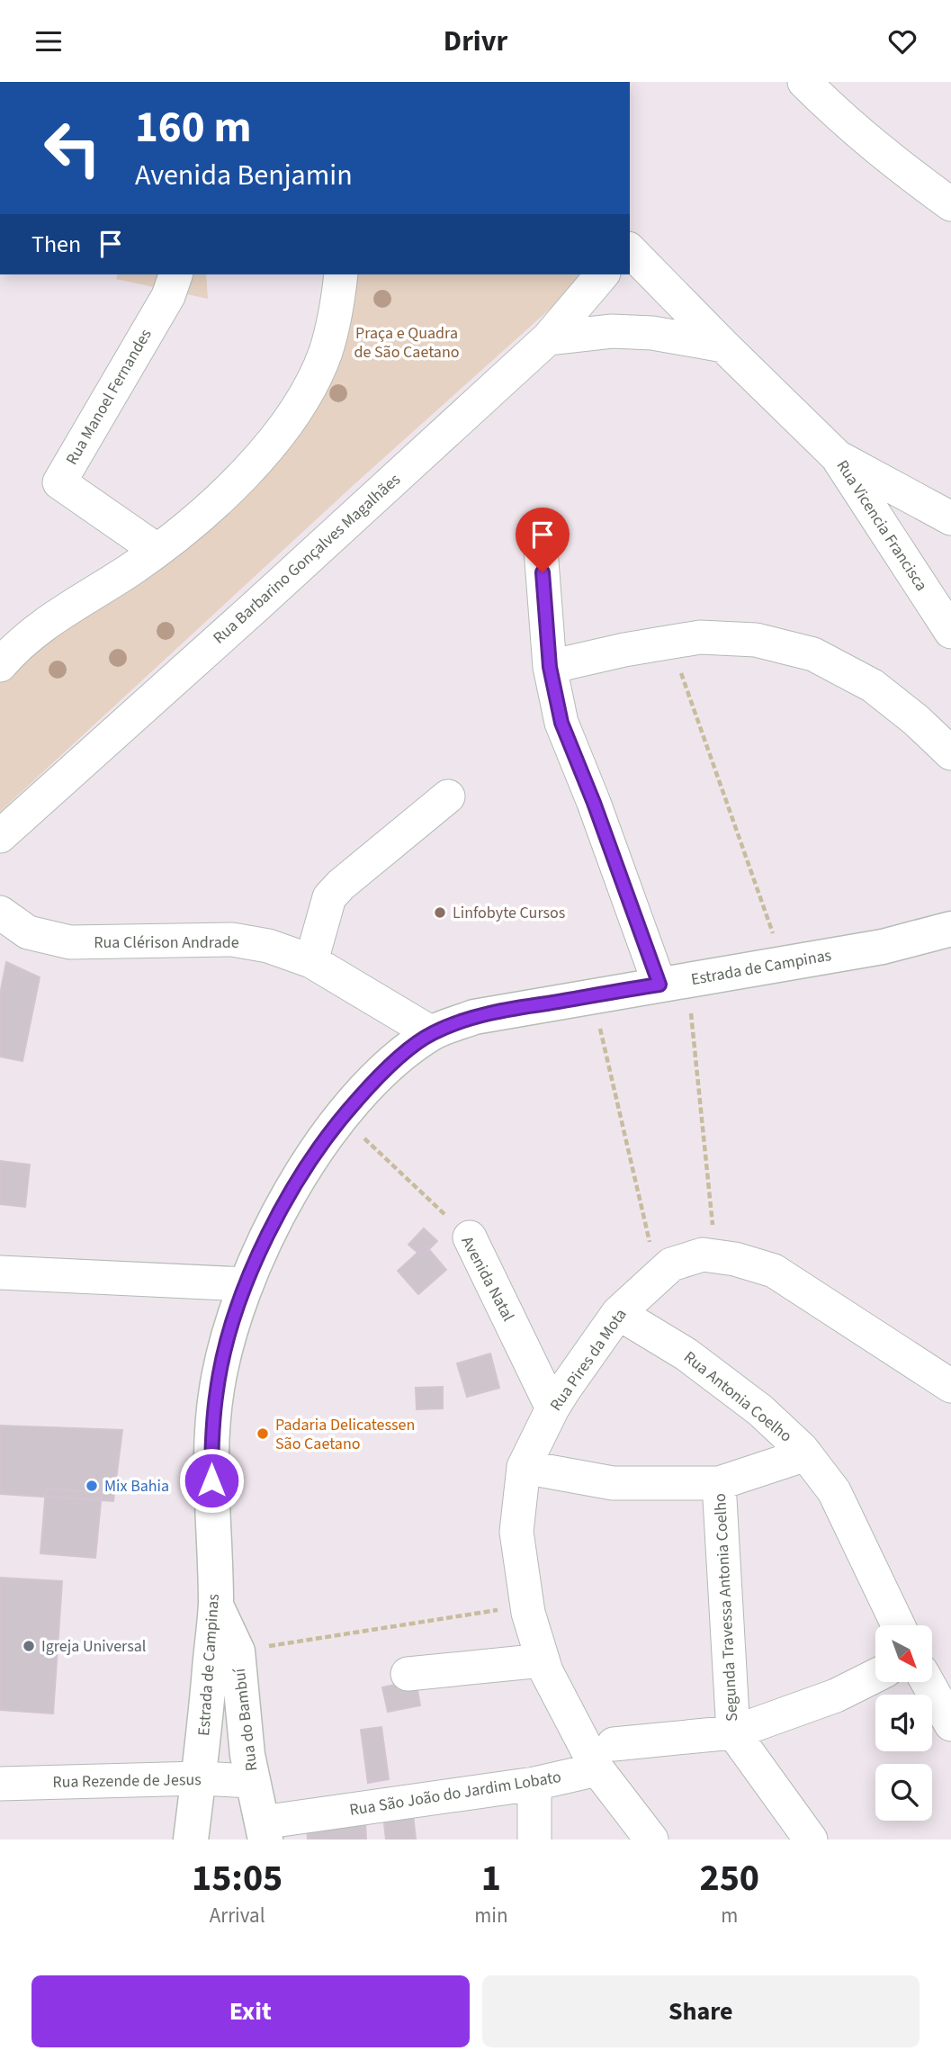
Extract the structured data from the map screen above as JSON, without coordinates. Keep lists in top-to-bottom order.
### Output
{
  "streets": {
    "main road": ["Estrada de Campinas", "Rua do Bambuí"],
    "street": [
      "Rua Manoel Fernandes",
      "Rua Vicencia Francisca",
      "Rua Barbarino Gonçalves Magalhães",
      "Rua Clérison Andrade",
      "Avenida Natal",
      "Rua Pires da Mota",
      "Rua Antonia Coelho",
      "Segunda Travessa Antonia Coelho",
      "Rua Rezende de Jesus",
      "Rua São João do Jardim Lobato"
    ]
  },
  "crossings": [
    ["Rua Clérison Andrade", "Estrada de Campinas"],
    ["Estrada de Campinas", "Avenida Natal"],
    ["Estrada de Campinas", "Rua do Bambuí"],
    ["Estrada de Campinas", "Rua Rezende de Jesus"],
    ["Avenida Natal", "Rua Pires da Mota"],
    ["Rua Pires da Mota", "Rua Antonia Coelho"],
    ["Rua Pires da Mota", "Rua São João do Jardim Lobato"],
    ["Segunda Travessa Antonia Coelho", "Rua São João do Jardim Lobato"],
    ["Rua do Bambuí", "Rua Rezende de Jesus"],
    ["Rua do Bambuí", "Rua São João do Jardim Lobato"]
  ],
  "parks": ["Praça e Quadra de São Caetano"],
  "places": [
    "Linfobyte Cursos",
    "Padaria Delicatessen São Caetano",
    "Mix Bahia",
    "Igreja Universal"
  ],
  "north": "bottom right",
  "page": {
    "header": "Drivr",
    "turn": ["160 m", "Avenida Benjamin"],
    "then": "Then",
    "eta": [
      "15:05",
      "Arrival",
      "1",
      "min",
      "250",
      "m"
    ],
    "buttons": ["Exit", "Share"]
  }
}
